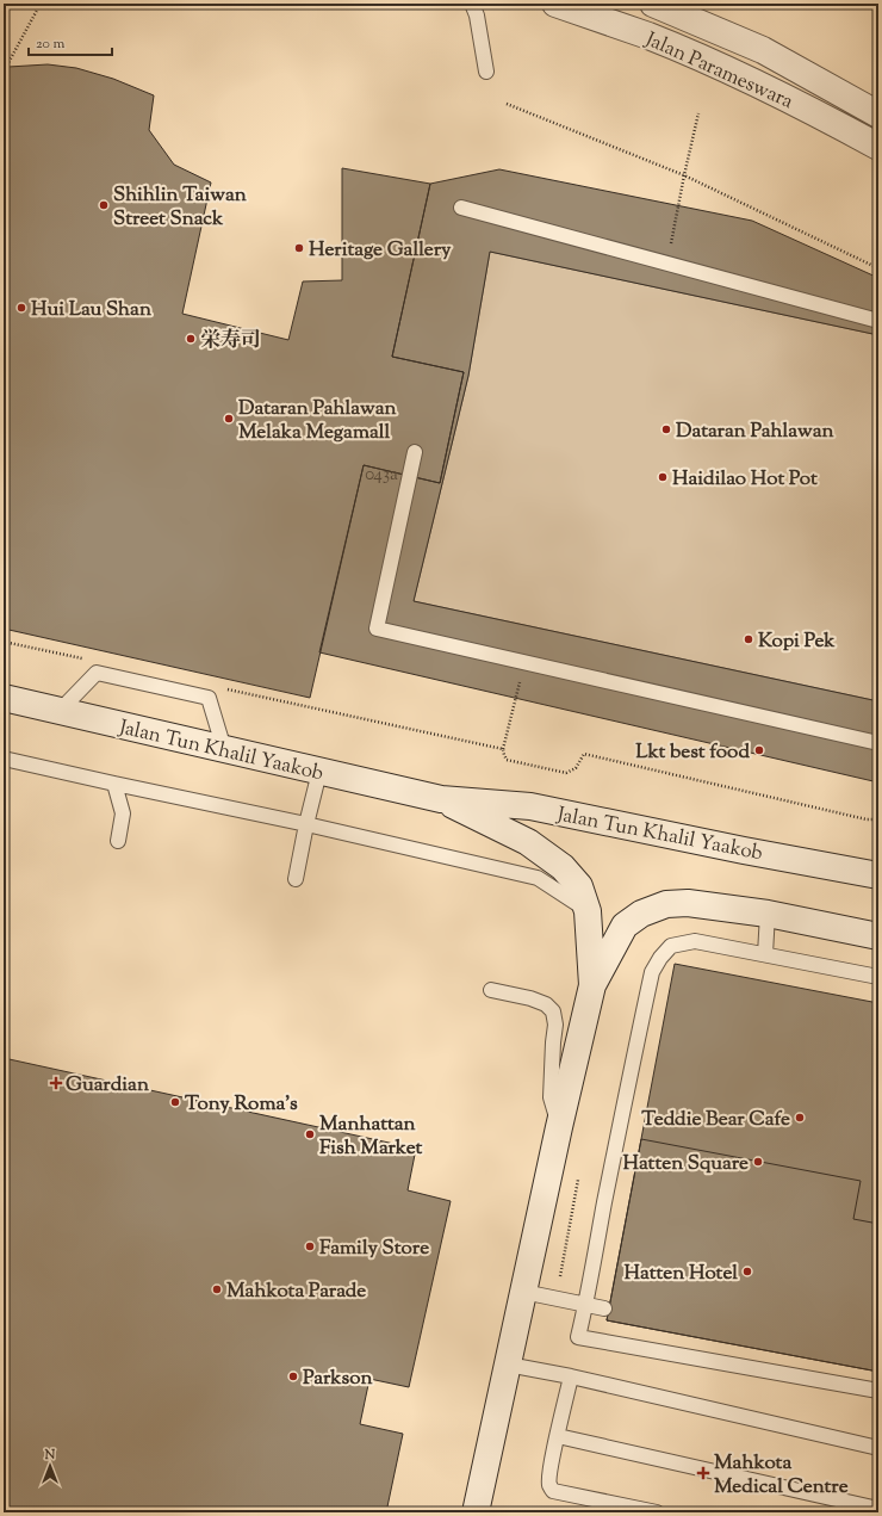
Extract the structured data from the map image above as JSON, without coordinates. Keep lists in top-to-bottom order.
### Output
{
  "streets": {
    "main road": ["Jalan Parameswara", "Jalan Tun Khalil Yaakob"]
  },
  "places": {
    "other": [
      "Shihlin Taiwan Street Snack",
      "Heritage Gallery",
      "Hui Lau Shan",
      "栄寿司",
      "Dataran Pahlawan Melaka Megamall",
      "Dataran Pahlawan",
      "Haidilao Hot Pot",
      "Kopi Pek",
      "Lkt best food",
      "Tony Roma's",
      "Teddie Bear Cafe",
      "Manhattan Fish Market",
      "Hatten Square",
      "Family Store",
      "Hatten Hotel",
      "Mahkota Parade",
      "Parkson"
    ],
    "health": ["Guardian", "Mahkota Medical Centre"]
  },
  "house_numbers": ["043a"],
  "scale_bar": "20 m",
  "north": "top"
}
